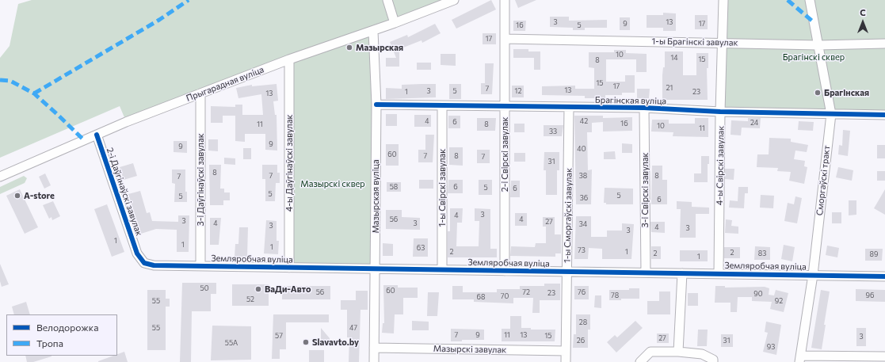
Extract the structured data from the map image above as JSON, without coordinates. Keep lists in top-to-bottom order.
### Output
{
  "streets": {
    "street": [
      "1-ы Брагінскі завулак",
      "Прыгарадная вуліца",
      "Брагінская вуліца",
      "2-і Свірскі завулак",
      "4-ы Даўгінаўскі завулак",
      "4-ы Свірскі завулак",
      "3-і Даўгінаўскі завулак",
      "Сморгаўскі тракт",
      "1-ы Свірскі завулак",
      "3-і Свірскі завулак",
      "2-і Даўгінаўскі завулак",
      "Мазырская вуліца",
      "1-ы Сморгаўскі завулак",
      "Земляробчая вуліца",
      "Мазырскі завулак"
    ]
  },
  "crossings": [
    ["1-ы Брагінскі завулак", "2-і Свірскі завулак"],
    ["1-ы Брагінскі завулак", "4-ы Свірскі завулак"],
    ["1-ы Брагінскі завулак", "Сморгаўскі тракт"],
    ["Прыгарадная вуліца", "4-ы Даўгінаўскі завулак"],
    ["Прыгарадная вуліца", "3-і Даўгінаўскі завулак"],
    ["Прыгарадная вуліца", "2-і Даўгінаўскі завулак"],
    ["Прыгарадная вуліца", "Мазырская вуліца"],
    ["Брагінская вуліца", "2-і Свірскі завулак"],
    ["Брагінская вуліца", "4-ы Свірскі завулак"],
    ["Брагінская вуліца", "Сморгаўскі тракт"],
    ["Брагінская вуліца", "1-ы Свірскі завулак"],
    ["Брагінская вуліца", "3-і Свірскі завулак"],
    ["Брагінская вуліца", "Мазырская вуліца"],
    ["Брагінская вуліца", "1-ы Сморгаўскі завулак"],
    ["2-і Свірскі завулак", "Земляробчая вуліца"],
    ["4-ы Даўгінаўскі завулак", "Земляробчая вуліца"],
    ["4-ы Свірскі завулак", "Земляробчая вуліца"],
    ["3-і Даўгінаўскі завулак", "Земляробчая вуліца"],
    ["Сморгаўскі тракт", "Земляробчая вуліца"],
    ["1-ы Свірскі завулак", "Земляробчая вуліца"],
    ["3-і Свірскі завулак", "Земляробчая вуліца"],
    ["2-і Даўгінаўскі завулак", "Земляробчая вуліца"],
    ["Мазырская вуліца", "Земляробчая вуліца"],
    ["Мазырская вуліца", "Мазырскі завулак"],
    ["1-ы Сморгаўскі завулак", "Земляробчая вуліца"],
    ["1-ы Сморгаўскі завулак", "Мазырскі завулак"]
  ],
  "parks": ["Брагінскі сквер", "Мазырскі сквер"],
  "places": [
    "Мазырская",
    "Брагінская",
    "А-store",
    "ВаДи-Авто",
    "Slavavto.by"
  ],
  "house_numbers": [
    "3",
    "13",
    "9",
    "17",
    "16",
    "5",
    "17",
    "10",
    "14",
    "15",
    "8",
    "15",
    "17",
    "21",
    "7",
    "13",
    "3",
    "5",
    "12",
    "1",
    "23",
    "13",
    "4",
    "42",
    "6",
    "24",
    "16",
    "11",
    "8",
    "10",
    "11",
    "33",
    "9",
    "9",
    "40",
    "60",
    "7",
    "8",
    "7",
    "31",
    "8",
    "7",
    "38",
    "8",
    "7",
    "58",
    "6",
    "5",
    "6",
    "5",
    "5",
    "5",
    "36",
    "6",
    "3",
    "4",
    "56",
    "4",
    "3",
    "27",
    "4",
    "3",
    "34",
    "3",
    "4",
    "3",
    "3",
    "1",
    "1",
    "1",
    "63",
    "73",
    "2",
    "1",
    "2",
    "2",
    "83",
    "89",
    "1",
    "50",
    "60",
    "56",
    "72",
    "76",
    "23",
    "90",
    "78",
    "96",
    "70",
    "68",
    "52",
    "55",
    "92",
    "28",
    "55",
    "47",
    "7",
    "9",
    "11",
    "13",
    "57",
    "15",
    "3",
    "27",
    "26",
    "31",
    "55А",
    "93"
  ],
  "legend": ["Велодорожка", "Тропа"],
  "north": "top"
}
